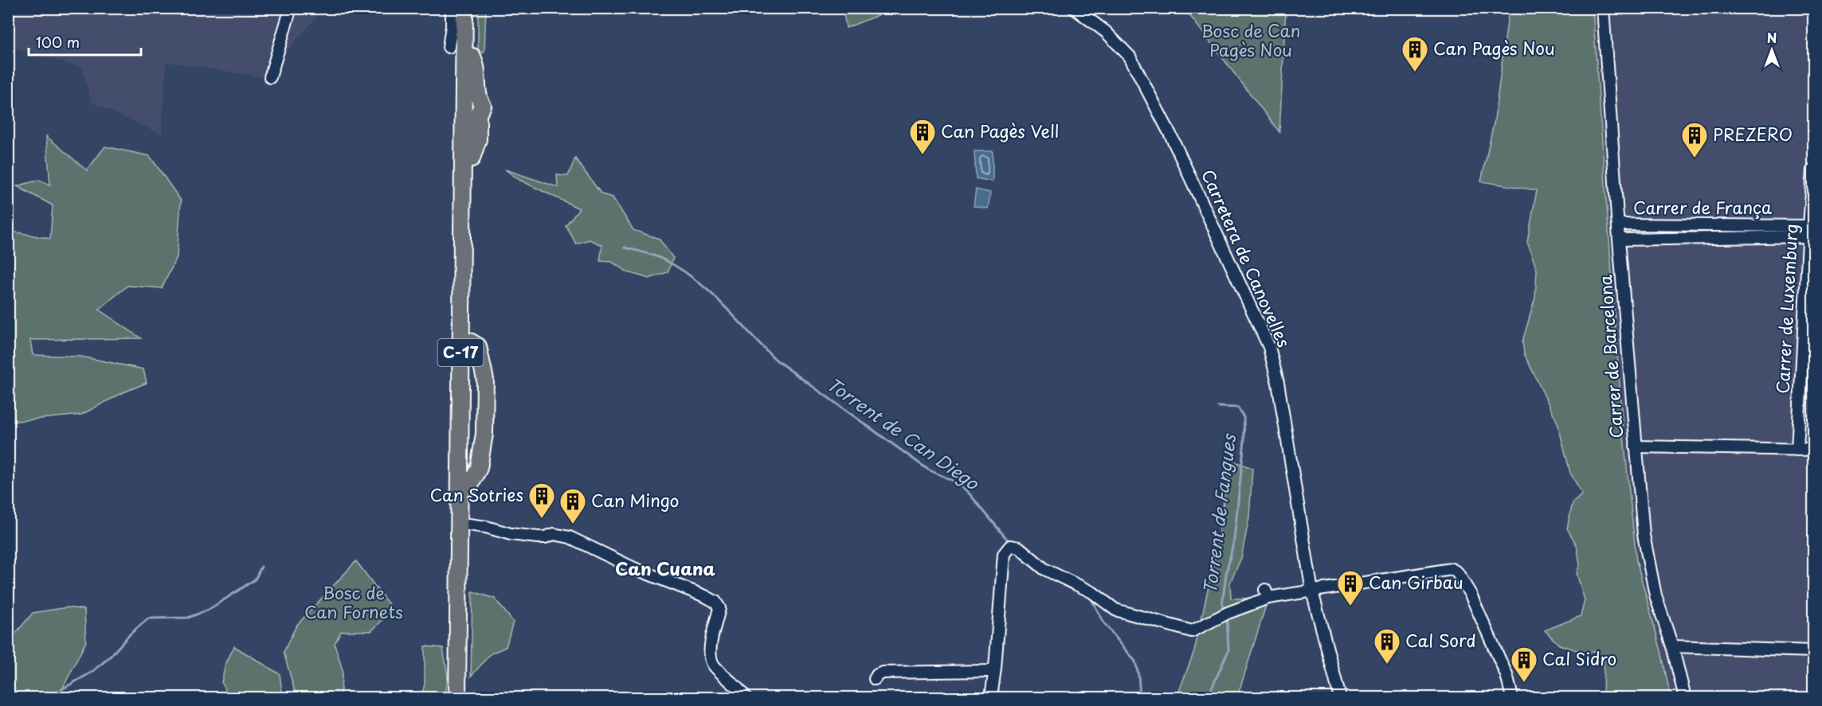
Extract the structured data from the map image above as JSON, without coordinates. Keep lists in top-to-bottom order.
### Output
{
  "streets": {
    "highway": ["C-17"],
    "street": [
      "Carrer de França",
      "Carretera de Canovelles",
      "Carrer de Luxemburg",
      "Carrer de Barcelona"
    ]
  },
  "crossings": [
    ["Carrer de França", "Carrer de Luxemburg"],
    ["Carrer de França", "Carrer de Barcelona"]
  ],
  "districts": ["Can Cuana"],
  "water": ["Torrent de Can Diego", "Torrent de Fangues"],
  "parks": ["Bosc de Can Pagès Nou", "Bosc de Can Fornets"],
  "places": {
    "building": [
      "Can Pagès Nou",
      "Can Pagès Vell",
      "PREZERO",
      "Can Sotries",
      "Can Mingo",
      "Can Girbau",
      "Cal Sord",
      "Cal Sidro"
    ]
  },
  "scale_bar": "100 m",
  "north": "top"
}
